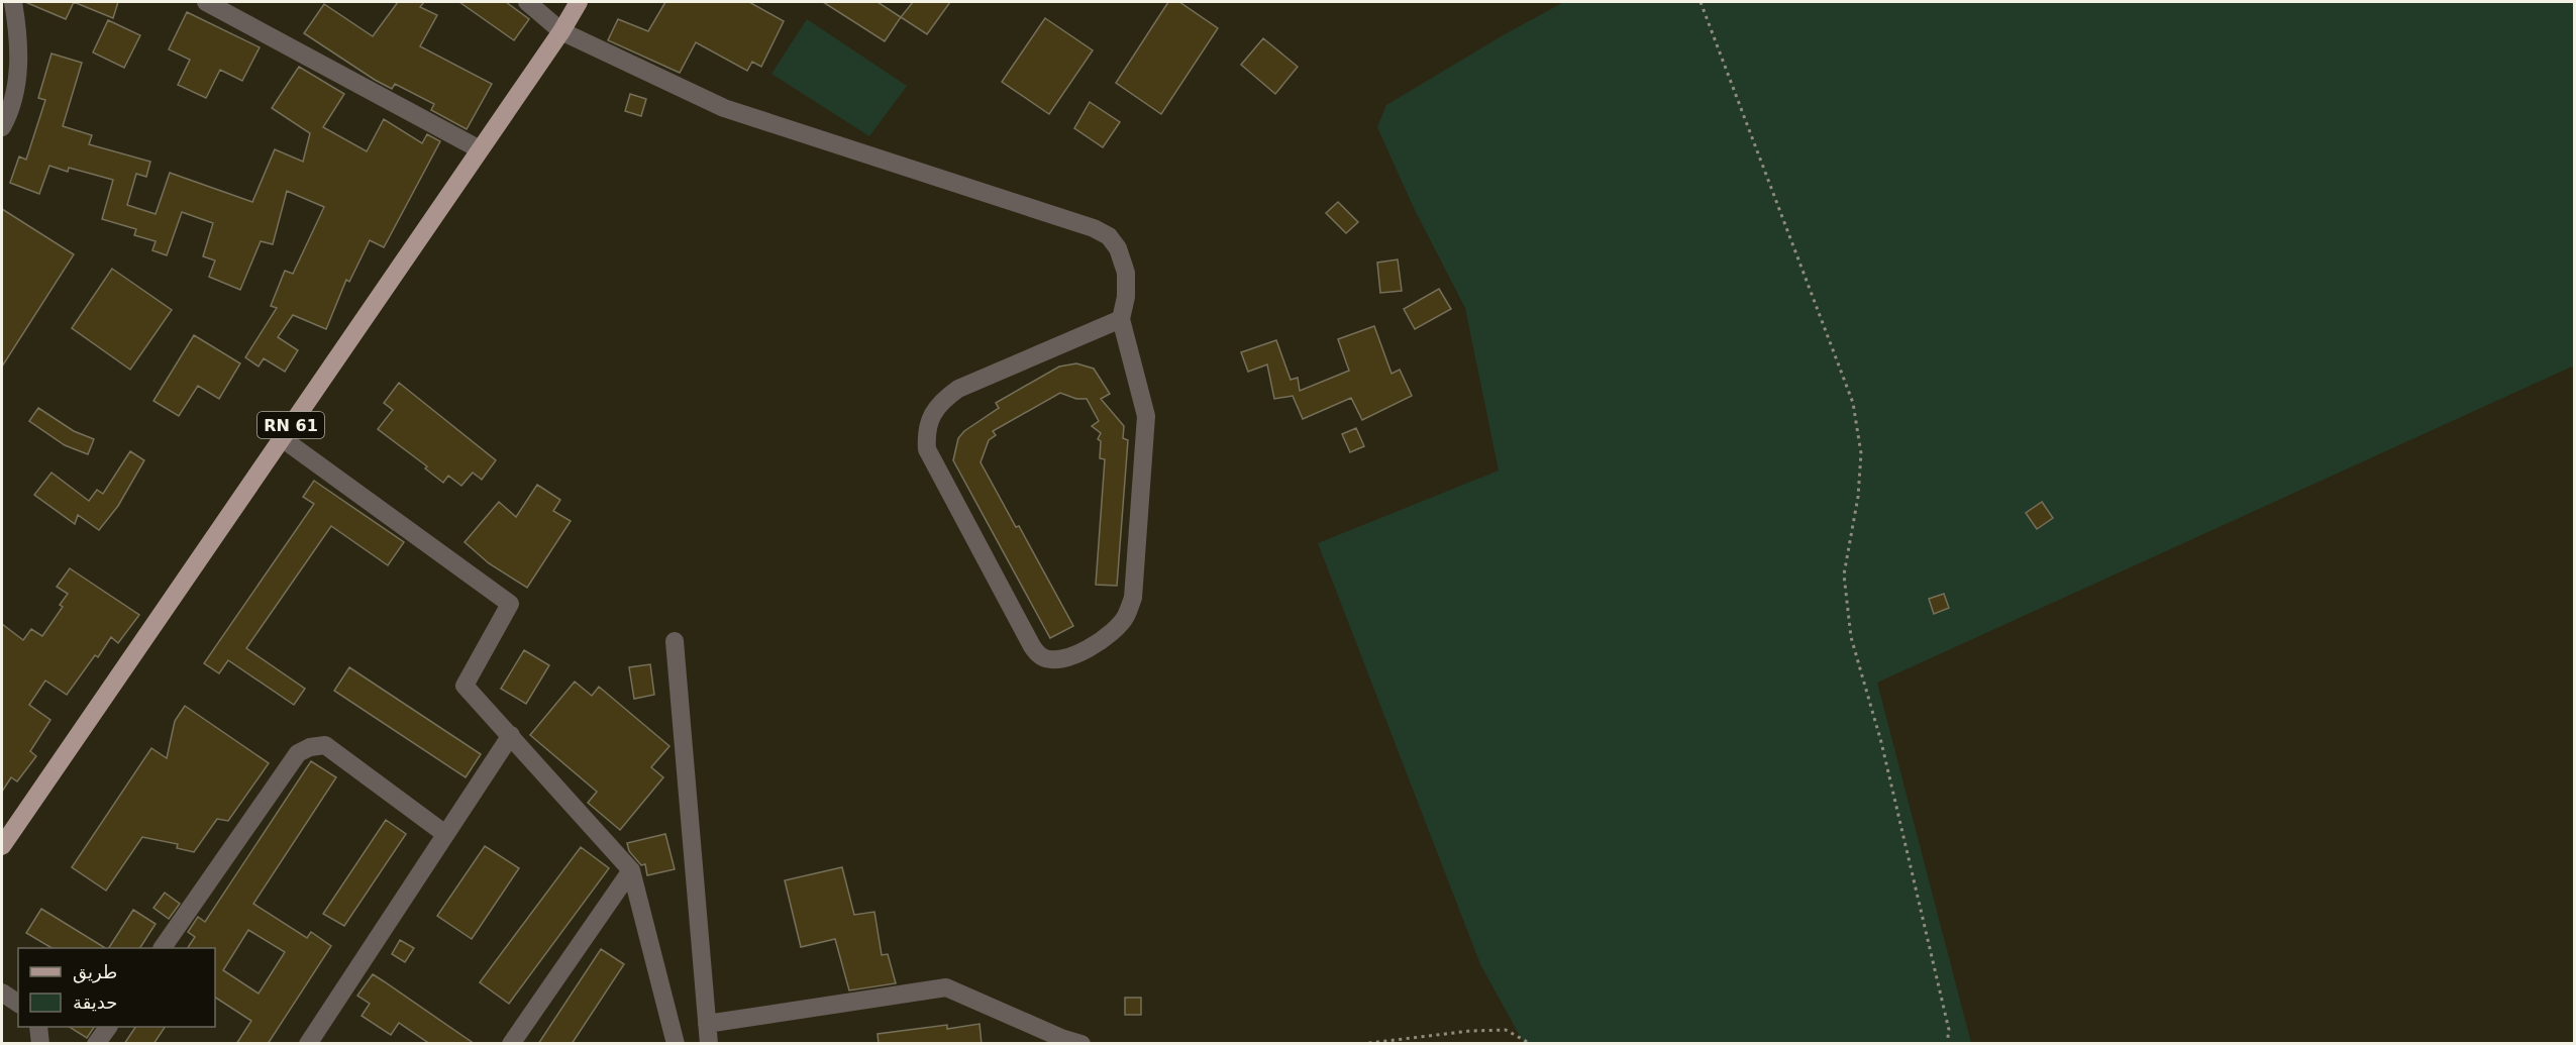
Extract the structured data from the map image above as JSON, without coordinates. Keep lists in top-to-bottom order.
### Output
{
  "streets": {
    "main road": ["RN 61"]
  },
  "legend": ["طريق", "حديقة"]
}
